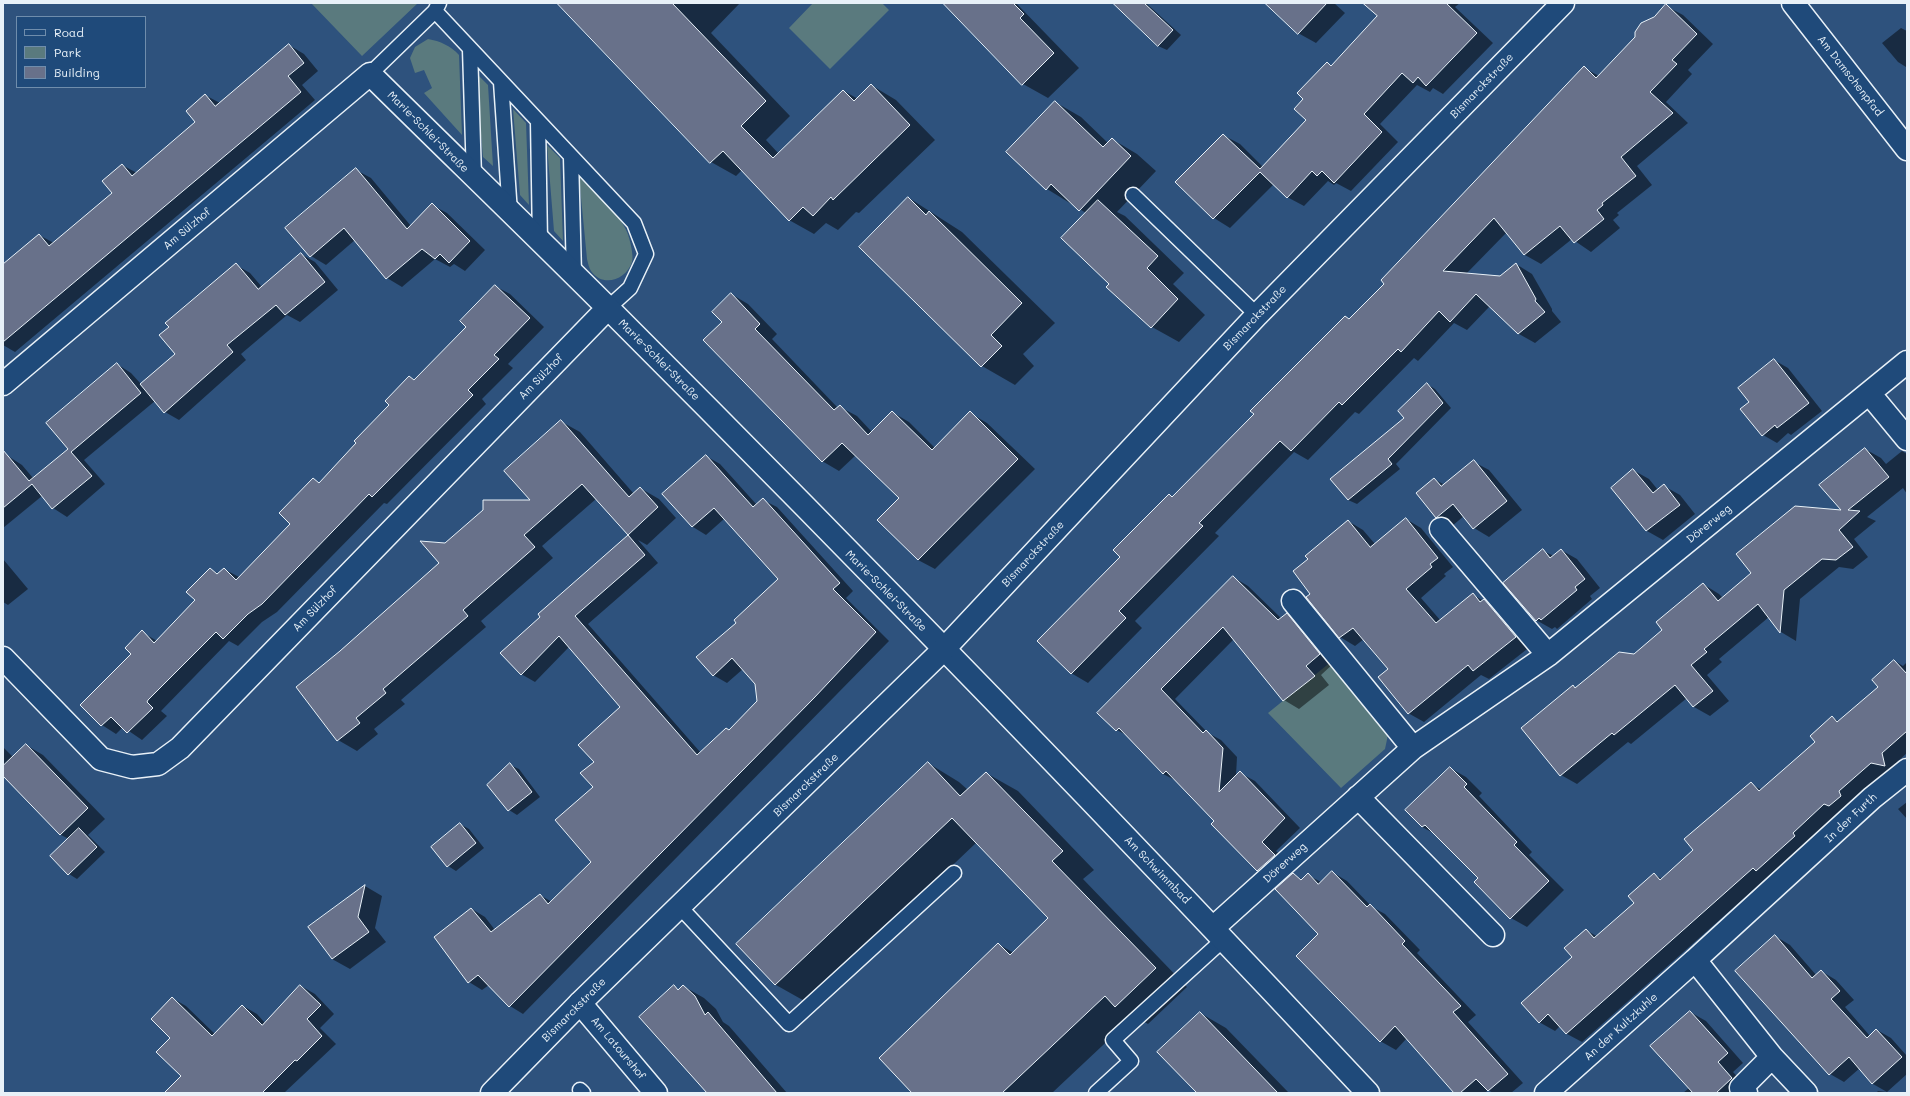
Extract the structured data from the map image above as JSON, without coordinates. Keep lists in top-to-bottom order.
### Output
{
  "streets": {
    "street": [
      "Am Damschenpfad",
      "Bismarckstraße",
      "Marie-Schlei-Straße",
      "Am Sülzhof",
      "Dörerweg",
      "In der Furth",
      "Am Schwimmbad",
      "An der Kultzkuhle",
      "Am Latourshof"
    ]
  },
  "crossings": [
    ["Bismarckstraße", "Marie-Schlei-Straße"],
    ["Bismarckstraße", "Am Schwimmbad"],
    ["Bismarckstraße", "Am Latourshof"],
    ["Marie-Schlei-Straße", "Am Sülzhof"],
    ["Marie-Schlei-Straße", "Am Schwimmbad"],
    ["Dörerweg", "Am Schwimmbad"],
    ["In der Furth", "An der Kultzkuhle"]
  ],
  "legend": ["Road", "Park", "Building"]
}
